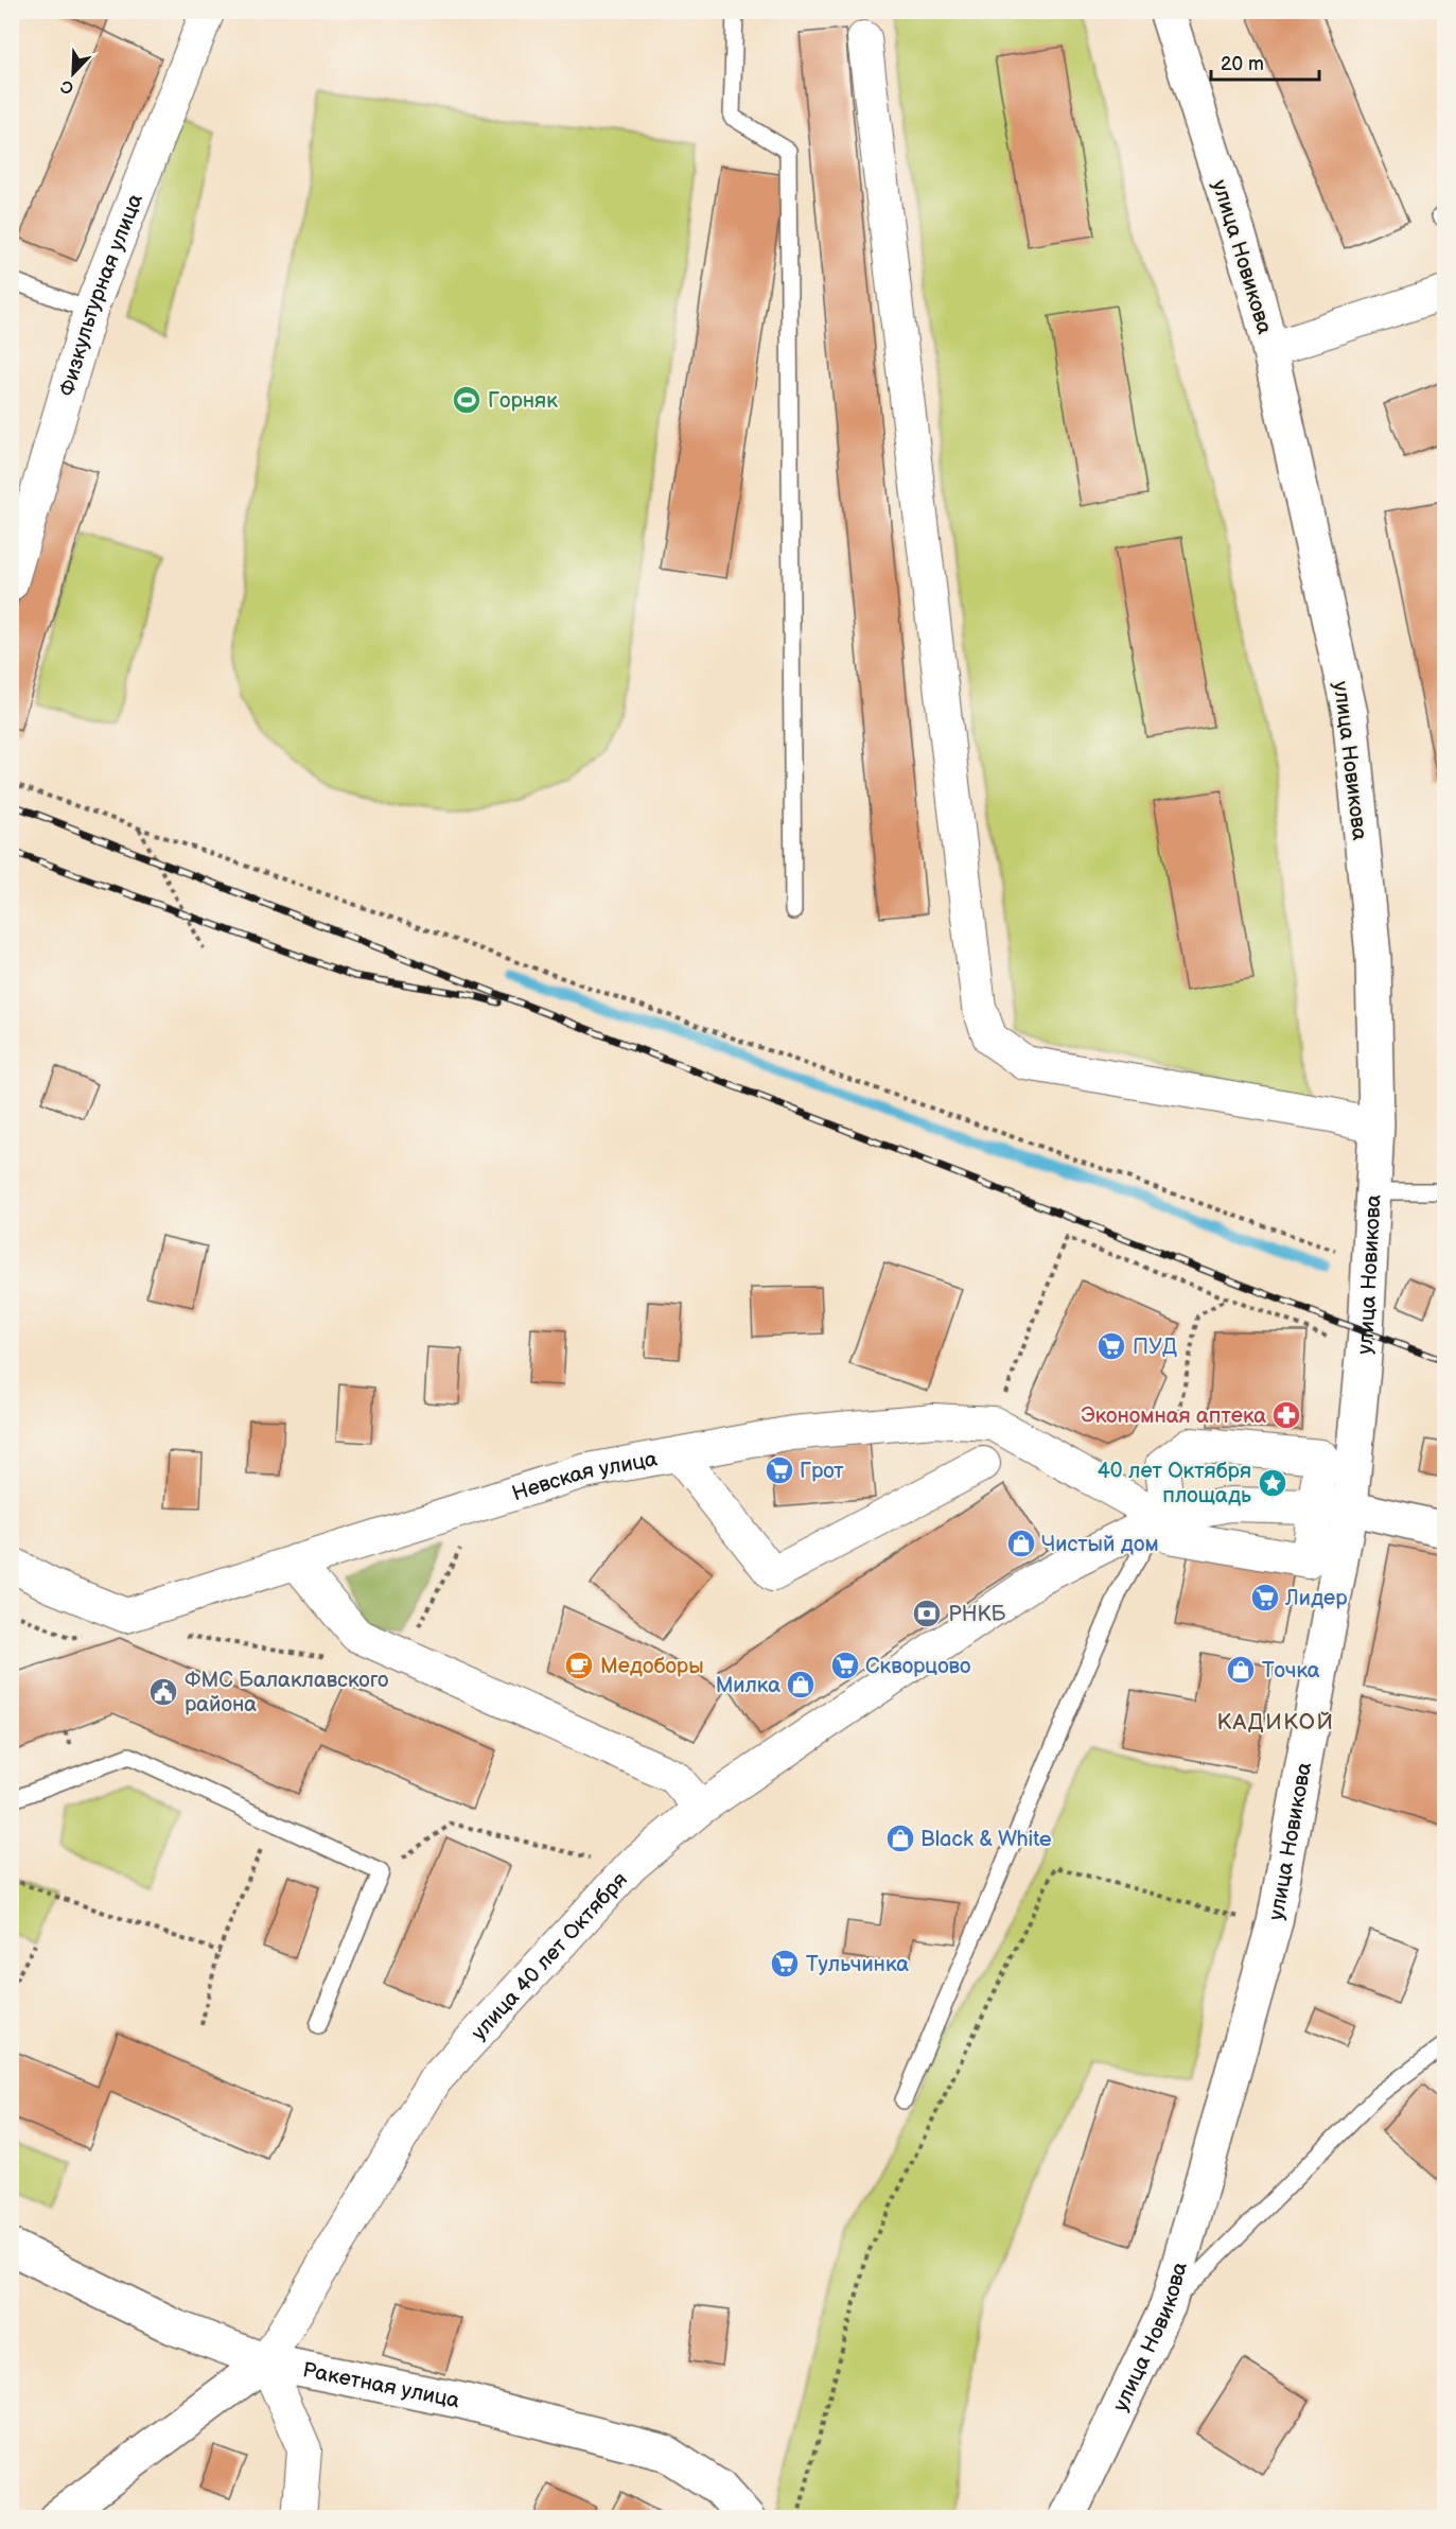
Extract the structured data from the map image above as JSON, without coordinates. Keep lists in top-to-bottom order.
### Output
{
  "streets": {
    "main road": ["улица Новикова", "улица 40 лет Октября", "Ракетная улица"],
    "street": ["Физкультурная улица", "Невская улица"]
  },
  "crossings": [
    ["Невская улица", "улица 40 лет Октября"],
    ["улица 40 лет Октября", "Ракетная улица"]
  ],
  "districts": ["КАДИКОЙ"],
  "places": {
    "sports": ["Горняк"],
    "supermarket": [
      "ПУД",
      "Грот",
      "Лидер",
      "Скворцово",
      "Тульчинка"
    ],
    "pharmacy": ["Экономная аптека"],
    "place": ["40 лет Октября площадь"],
    "shop": [
      "Чистый дом",
      "Точка",
      "Милка",
      "Black & White"
    ],
    "bank": ["РНКБ"],
    "cafe": ["Медоборы"],
    "public building": ["ФМС Балаклавского района"]
  },
  "scale_bar": "20 m",
  "north": "bottom left"
}
